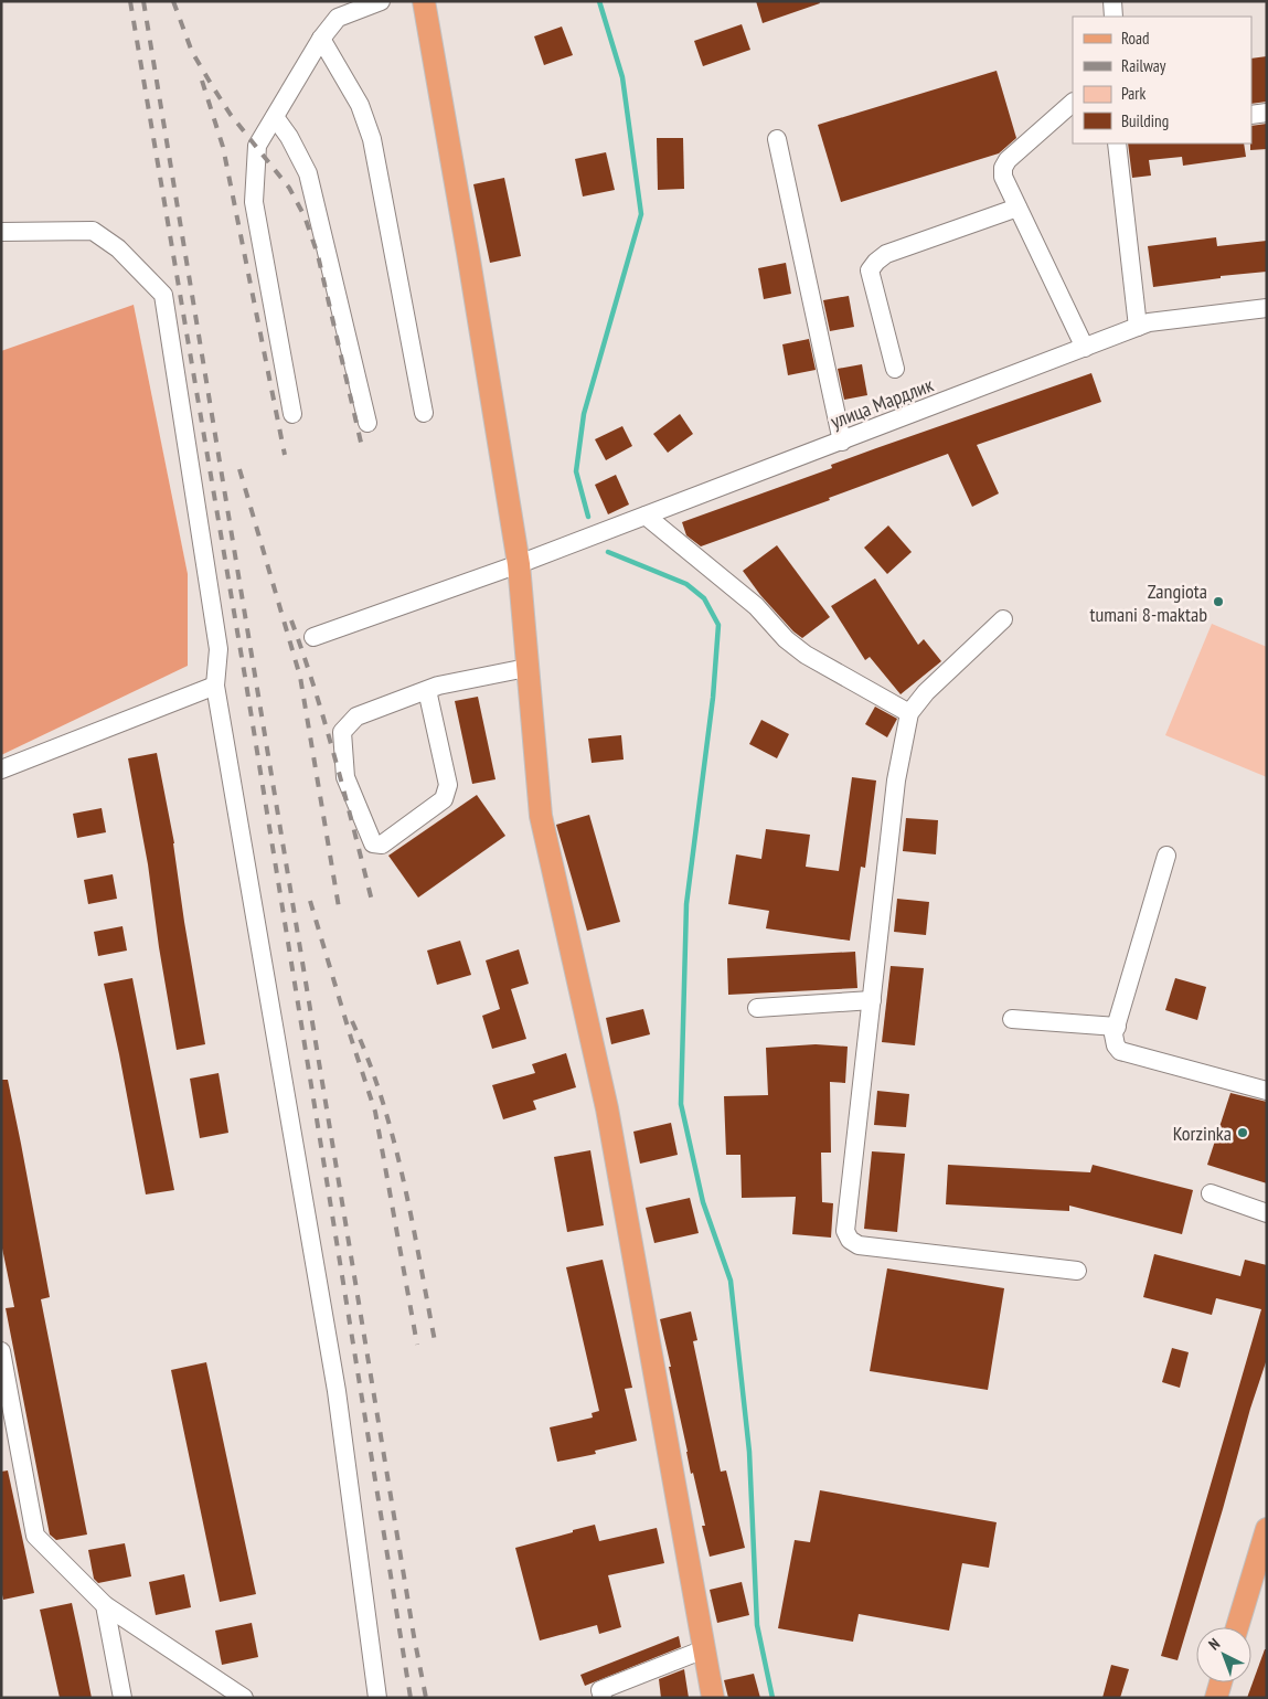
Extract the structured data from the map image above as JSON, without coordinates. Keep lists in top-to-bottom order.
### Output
{
  "streets": {
    "street": ["улица Мардлик"]
  },
  "places": ["Zangiota tumani 8-maktab", "Korzinka"],
  "legend": [
    "Road",
    "Railway",
    "Park",
    "Building"
  ],
  "north": "top left"
}
